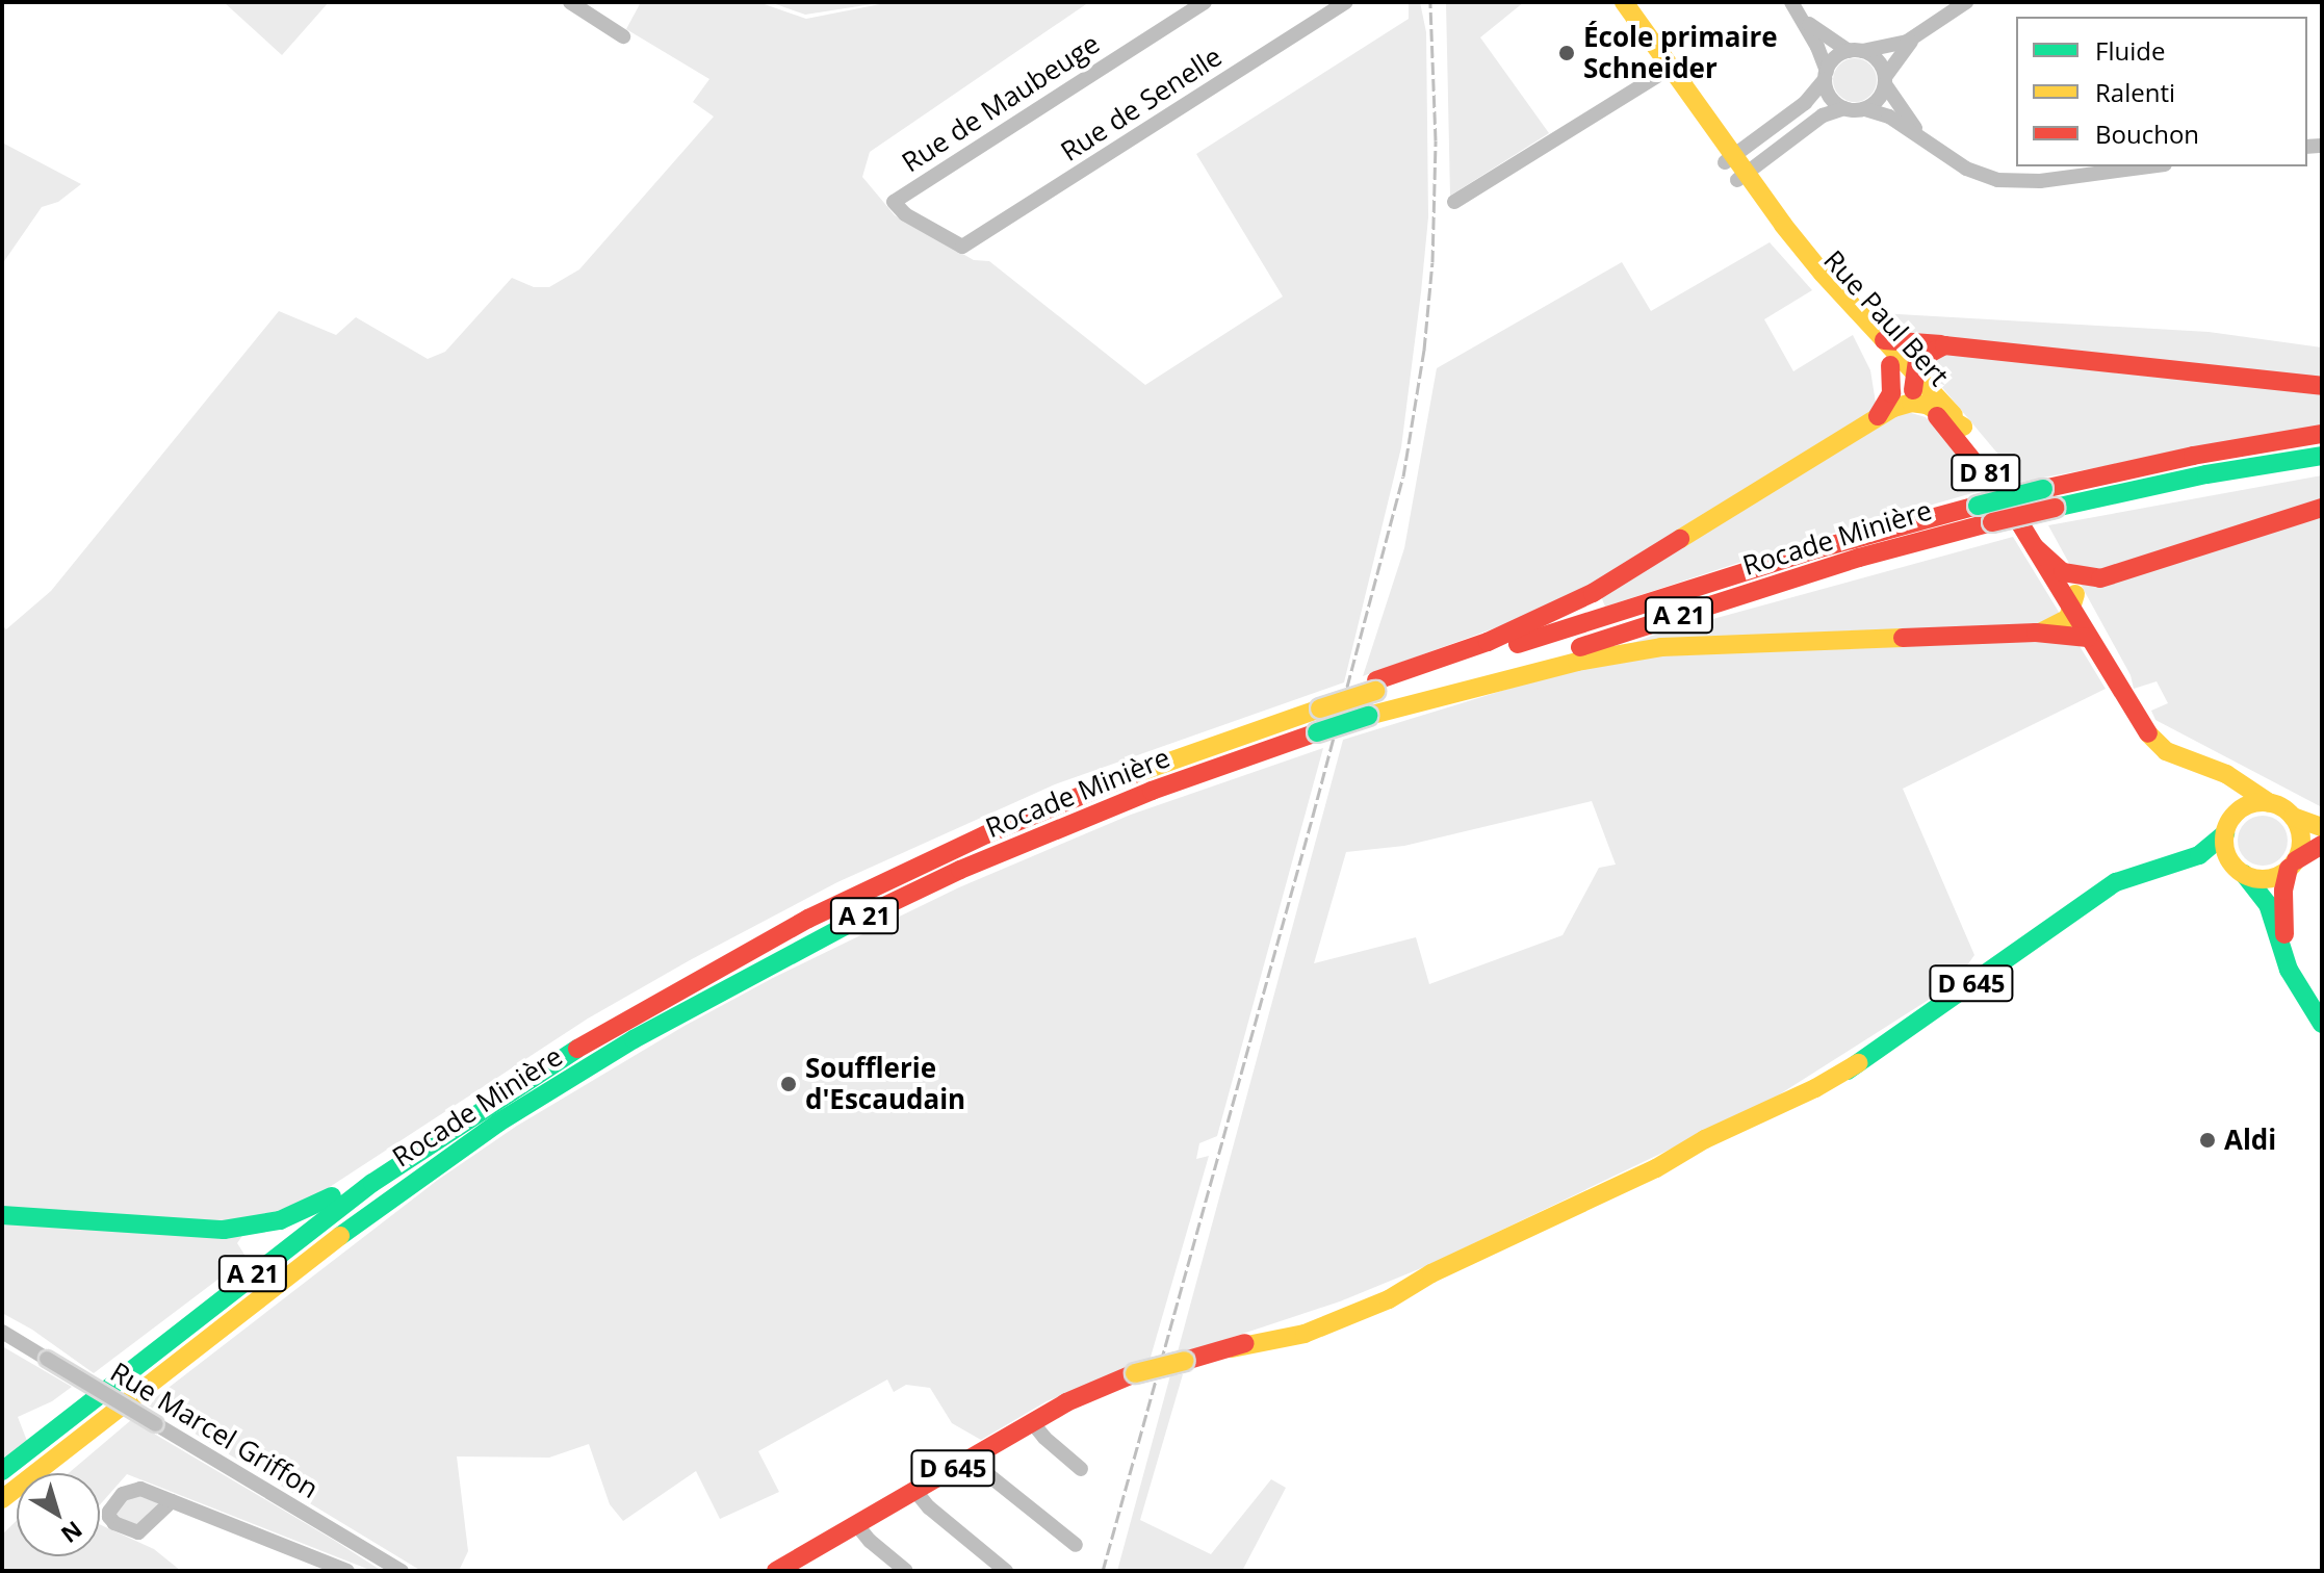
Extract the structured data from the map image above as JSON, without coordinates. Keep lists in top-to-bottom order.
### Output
{
  "streets": {
    "main road": [
      "Rue Paul Bert",
      "D 81",
      "Rocade Minière",
      "A 21",
      "D 645"
    ],
    "street": ["Rue de Maubeuge", "Rue de Senelle", "Rue Marcel Griffon"]
  },
  "crossings": [
    ["Rue de Maubeuge", "Rue de Senelle"],
    ["Rue Paul Bert", "D 645"]
  ],
  "places": ["École primaire Schneider", "Soufflerie d'Escaudain", "Aldi"],
  "legend": ["Fluide", "Ralenti", "Bouchon"],
  "north": "bottom right"
}
